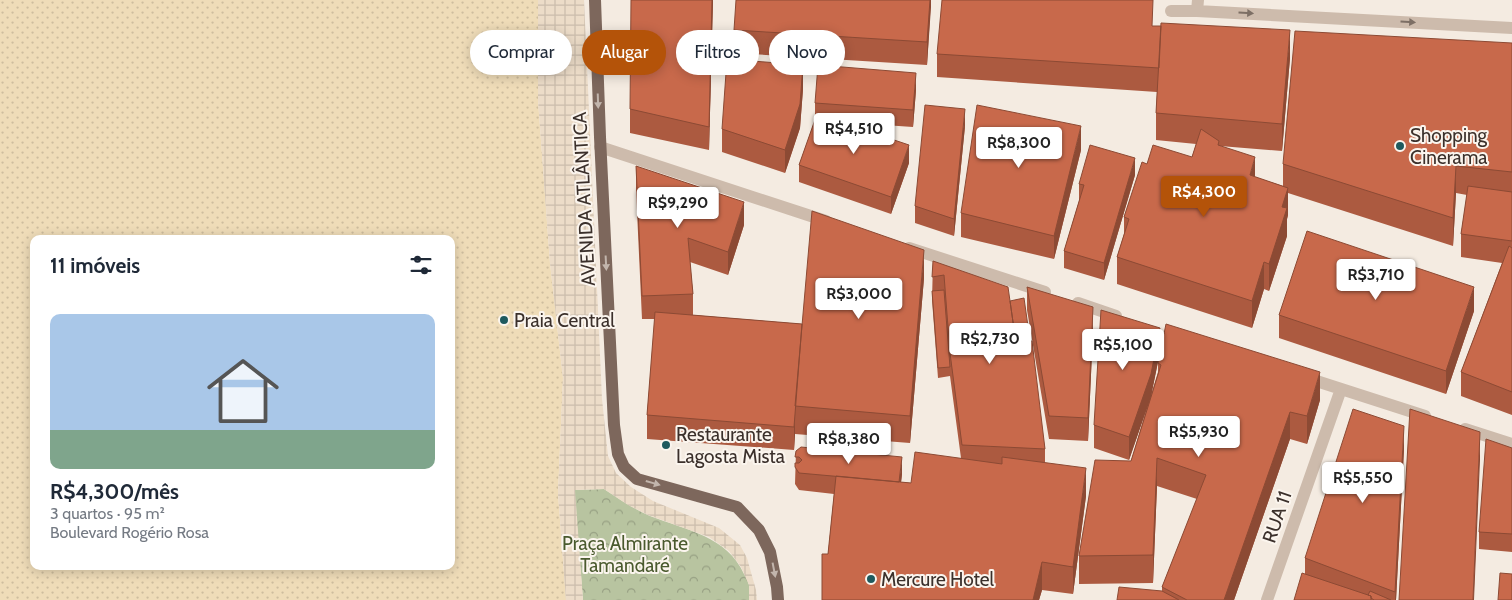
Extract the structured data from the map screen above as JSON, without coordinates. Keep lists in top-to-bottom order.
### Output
{
  "streets": {
    "main road": ["AVENIDA ATLÂNTICA"],
    "street": ["RUA 11"]
  },
  "one_way": ["AVENIDA ATLÂNTICA"],
  "parks": ["Praça Almirante Tamandaré"],
  "places": [
    "Shopping Cinerama",
    "Praia Central",
    "Restaurante Lagosta Mista",
    "Mercure Hotel"
  ],
  "page": {
    "chip": [
      "Comprar",
      "Alugar",
      "Filtros",
      "Novo"
    ],
    "price": [
      "R$4,510",
      "R$8,300",
      "R$4,300",
      "R$9,290",
      "R$3,710",
      "R$3,000",
      "R$2,730",
      "R$5,100",
      "R$5,930",
      "R$8,380",
      "R$5,550"
    ],
    "heading": "11 imóveis",
    "list": [
      {
        "name": "R$4,300/mês",
        "note": "3 quartos · 95 m² · Boulevard Rogério Rosa"
      }
    ]
  }
}
